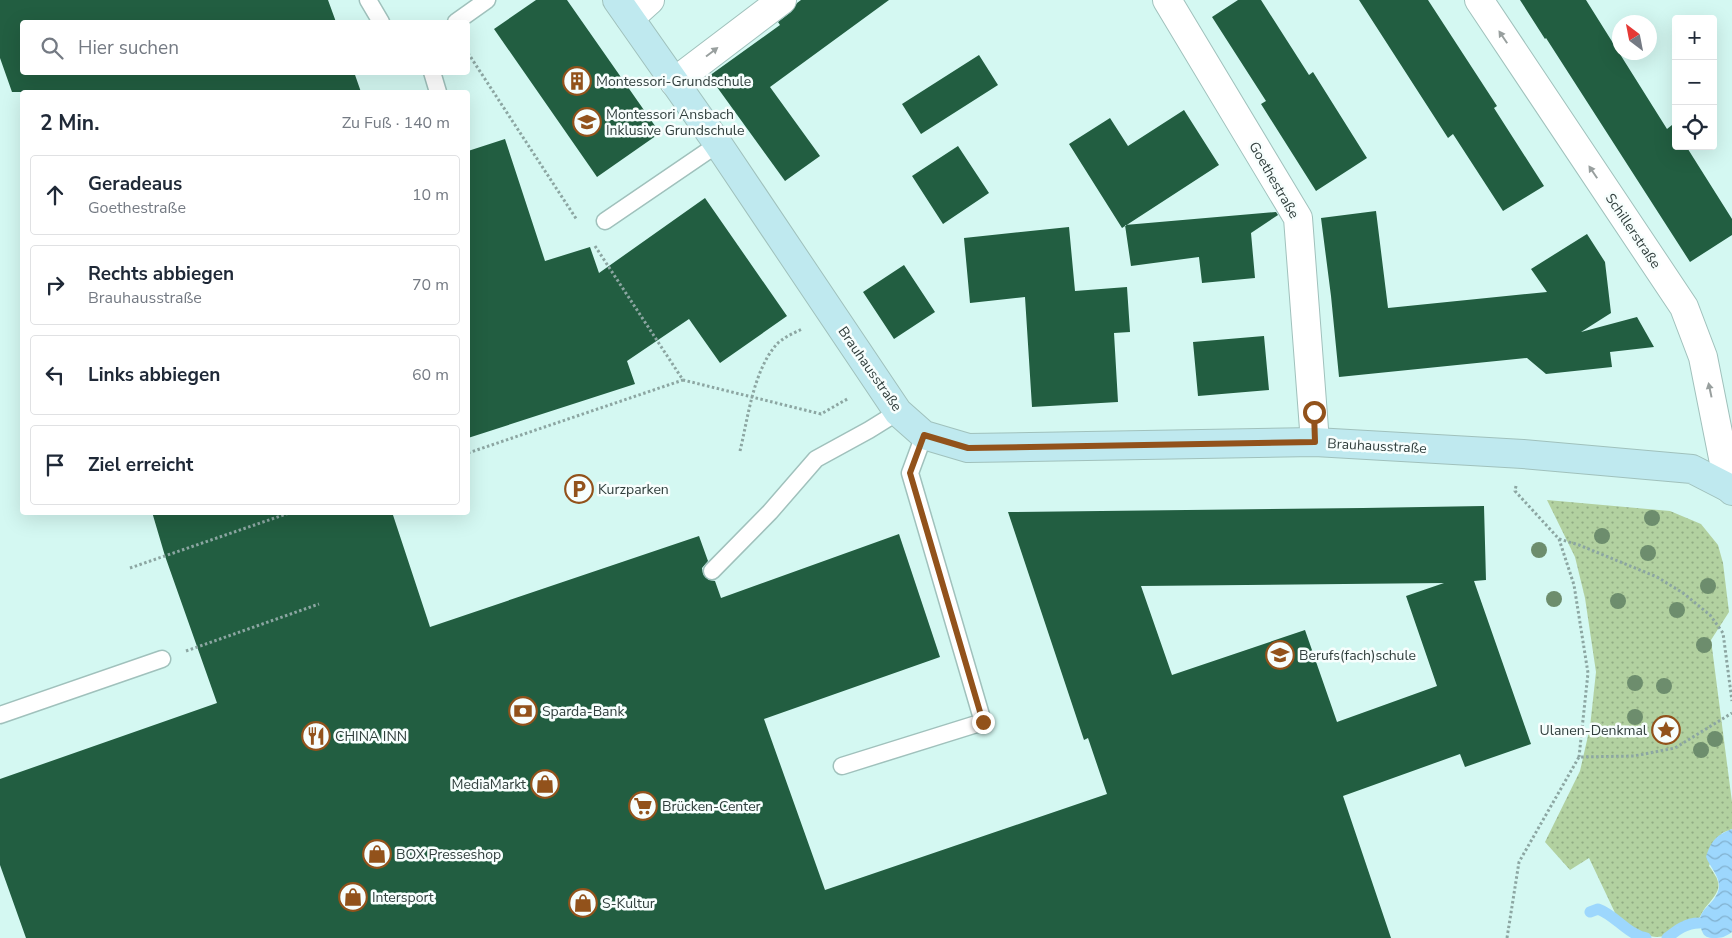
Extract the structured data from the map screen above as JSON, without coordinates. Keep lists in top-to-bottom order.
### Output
{
  "streets": {
    "main road": ["Brauhausstraße"],
    "street": ["Goethestraße", "Schillerstraße"]
  },
  "crossings": [
    ["Goethestraße", "Brauhausstraße"],
    ["Schillerstraße", "Brauhausstraße"]
  ],
  "one_way": ["Schillerstraße"],
  "places": {
    "building": ["Montessori-Grundschule"],
    "school or university": ["Montessori Ansbach Inklusive Grundschule", "Berufs(fach)schule"],
    "parking": ["Kurzparken"],
    "bank": ["Sparda-Bank"],
    "place": ["Ulanen-Denkmal"],
    "restaurant": ["CHINA INN"],
    "shop": [
      "MediaMarkt",
      "BOX Presseshop",
      "Intersport",
      "S-Kultur"
    ],
    "supermarket": ["Brücken-Center"]
  },
  "north": "top left",
  "page": {
    "map_buttons": ["+", "−"],
    "search": "Hier suchen",
    "heading": ["2 Min.", "Zu Fuß · 140 m"],
    "list": [
      ["Geradeaus", "Goethestraße", "10 m"],
      ["Rechts abbiegen", "Brauhausstraße", "70 m"],
      ["Links abbiegen", "60 m"],
      "Ziel erreicht"
    ]
  }
}
